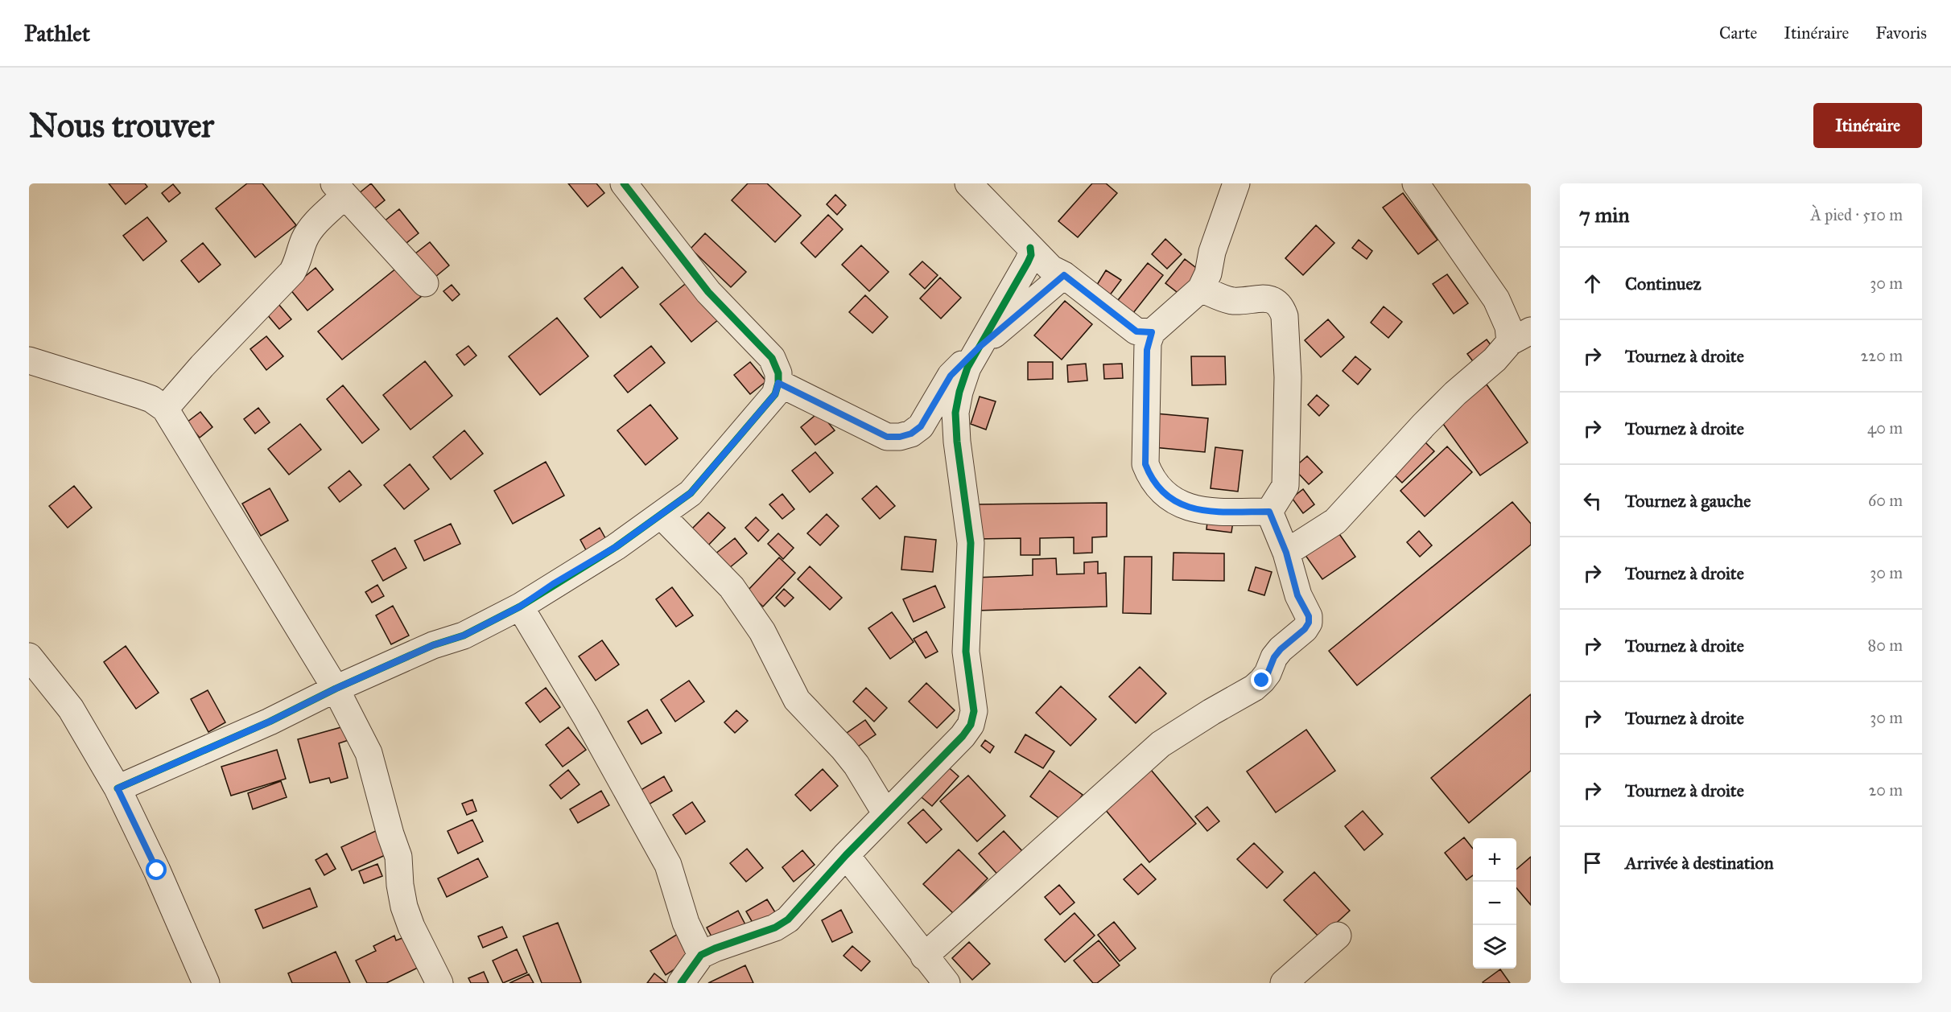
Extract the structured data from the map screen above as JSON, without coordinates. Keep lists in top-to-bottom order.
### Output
{
  "page": {
    "header": "Pathlet",
    "nav": ["Carte", "Itinéraire", "Favoris"],
    "buttons": "Itinéraire",
    "title": "Nous trouver",
    "heading": ["7 min", "À pied · 510 m"],
    "list": [
      ["Continuez", "30 m"],
      ["Tournez à droite", "220 m"],
      ["Tournez à droite", "40 m"],
      ["Tournez à gauche", "60 m"],
      ["Tournez à droite", "30 m"],
      ["Tournez à droite", "80 m"],
      ["Tournez à droite", "30 m"],
      ["Tournez à droite", "20 m"],
      "Arrivée à destination"
    ],
    "map_buttons": ["+", "−"]
  }
}
